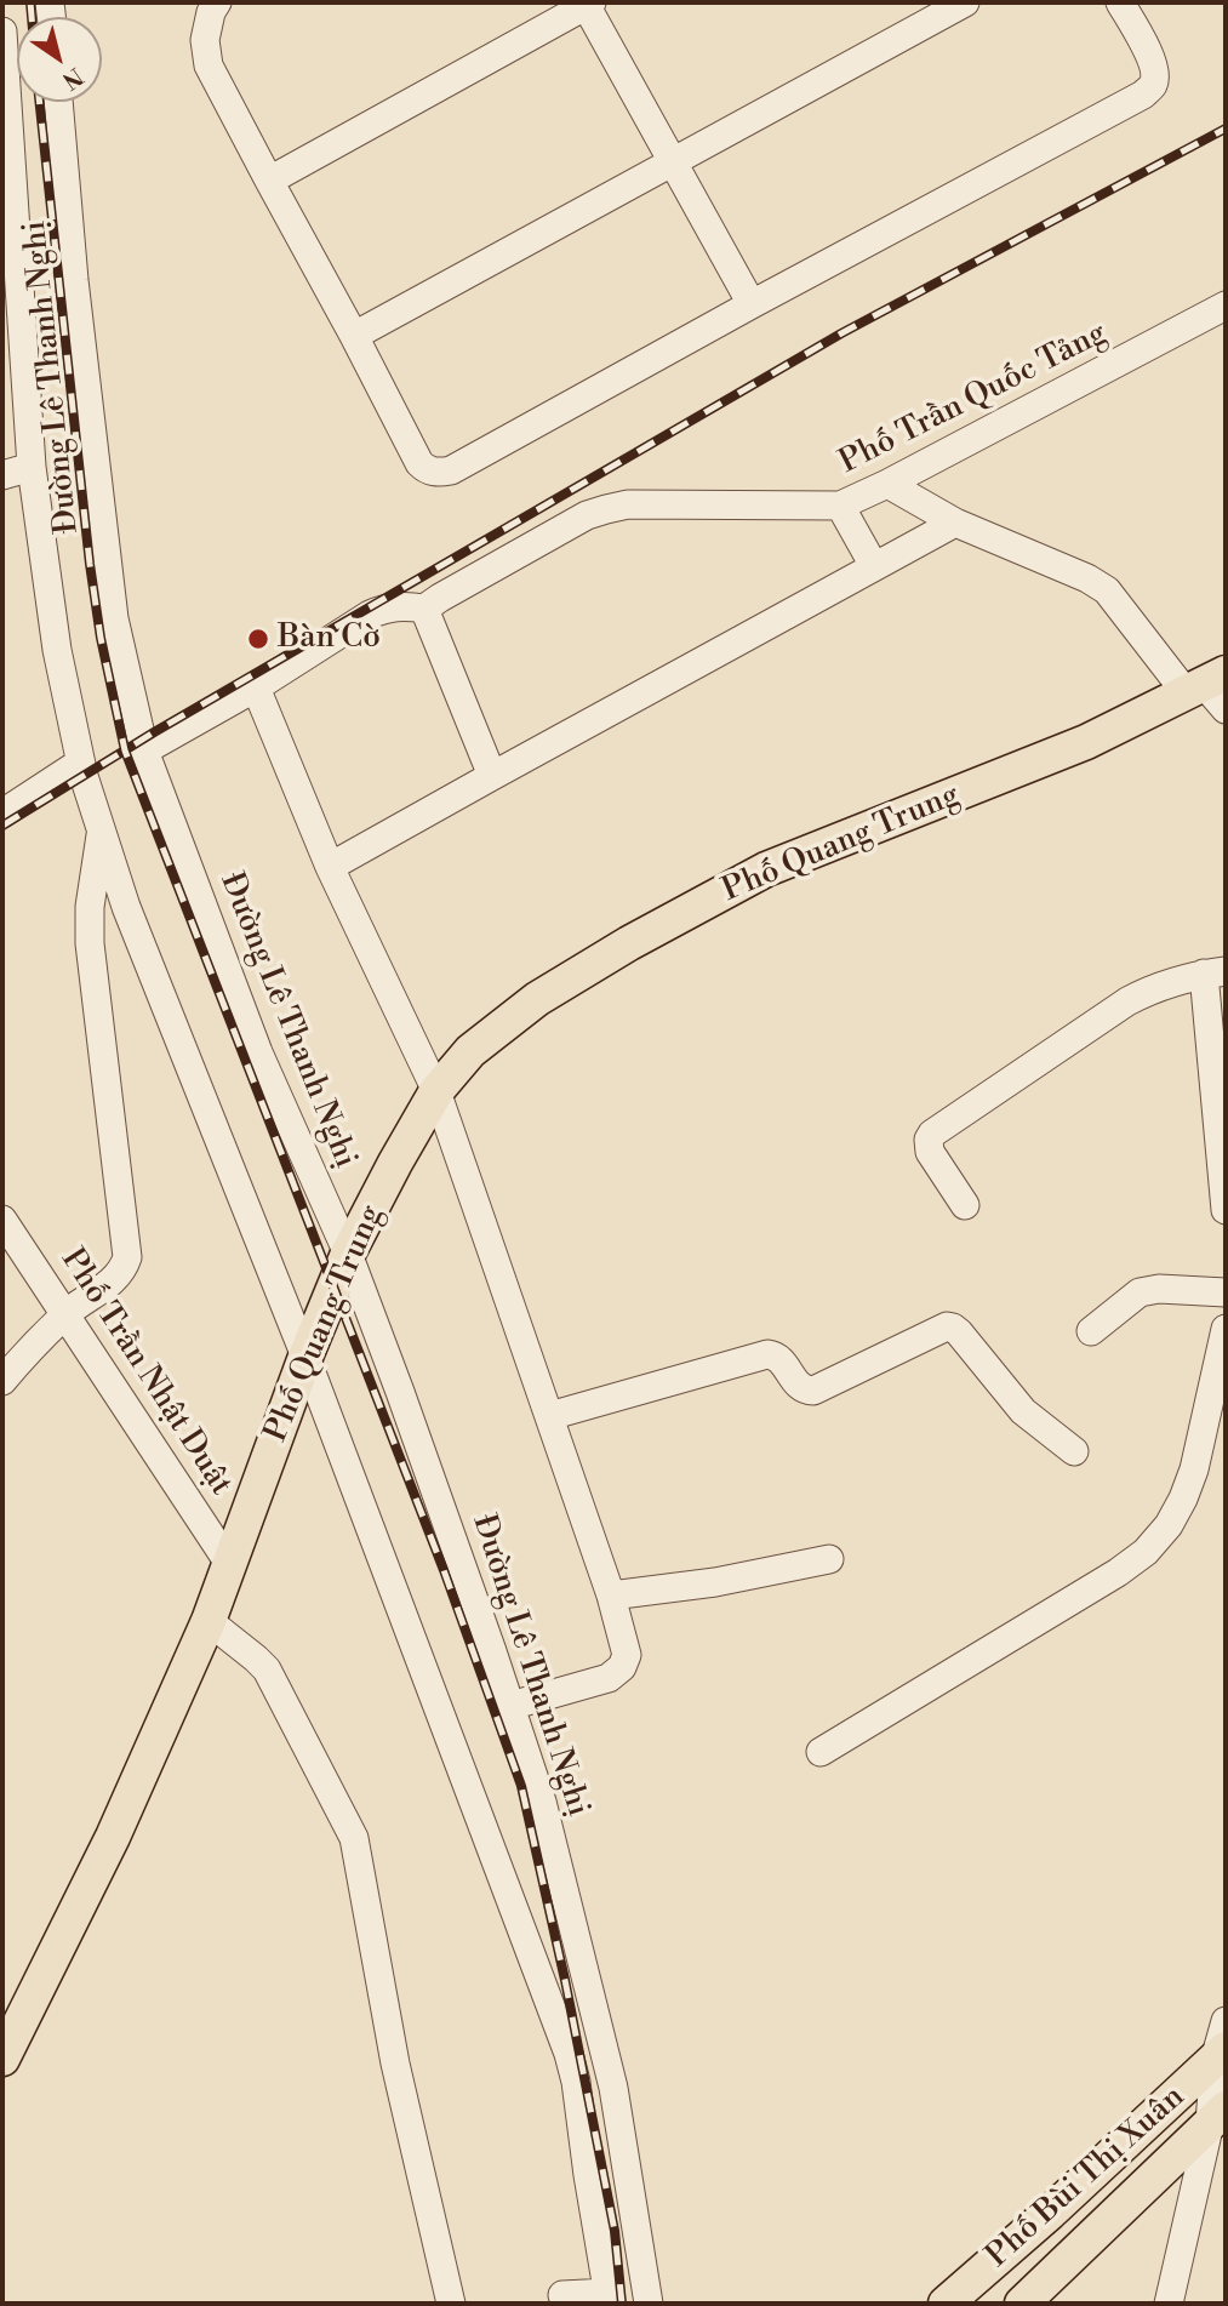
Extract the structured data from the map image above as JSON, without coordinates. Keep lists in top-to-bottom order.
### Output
{
  "streets": {
    "main road": ["Phố Quang Trung", "Phố Bùi Thị Xuân"],
    "street": ["Đường Lê Thanh Nghị", "Phố Trần Quốc Tảng", "Phố Trần Nhật Duật"]
  },
  "crossings": [
    ["Đường Lê Thanh Nghị", "Phố Quang Trung"],
    ["Phố Quang Trung", "Phố Trần Nhật Duật"]
  ],
  "places": ["Bàn Cờ"],
  "north": "bottom right"
}
